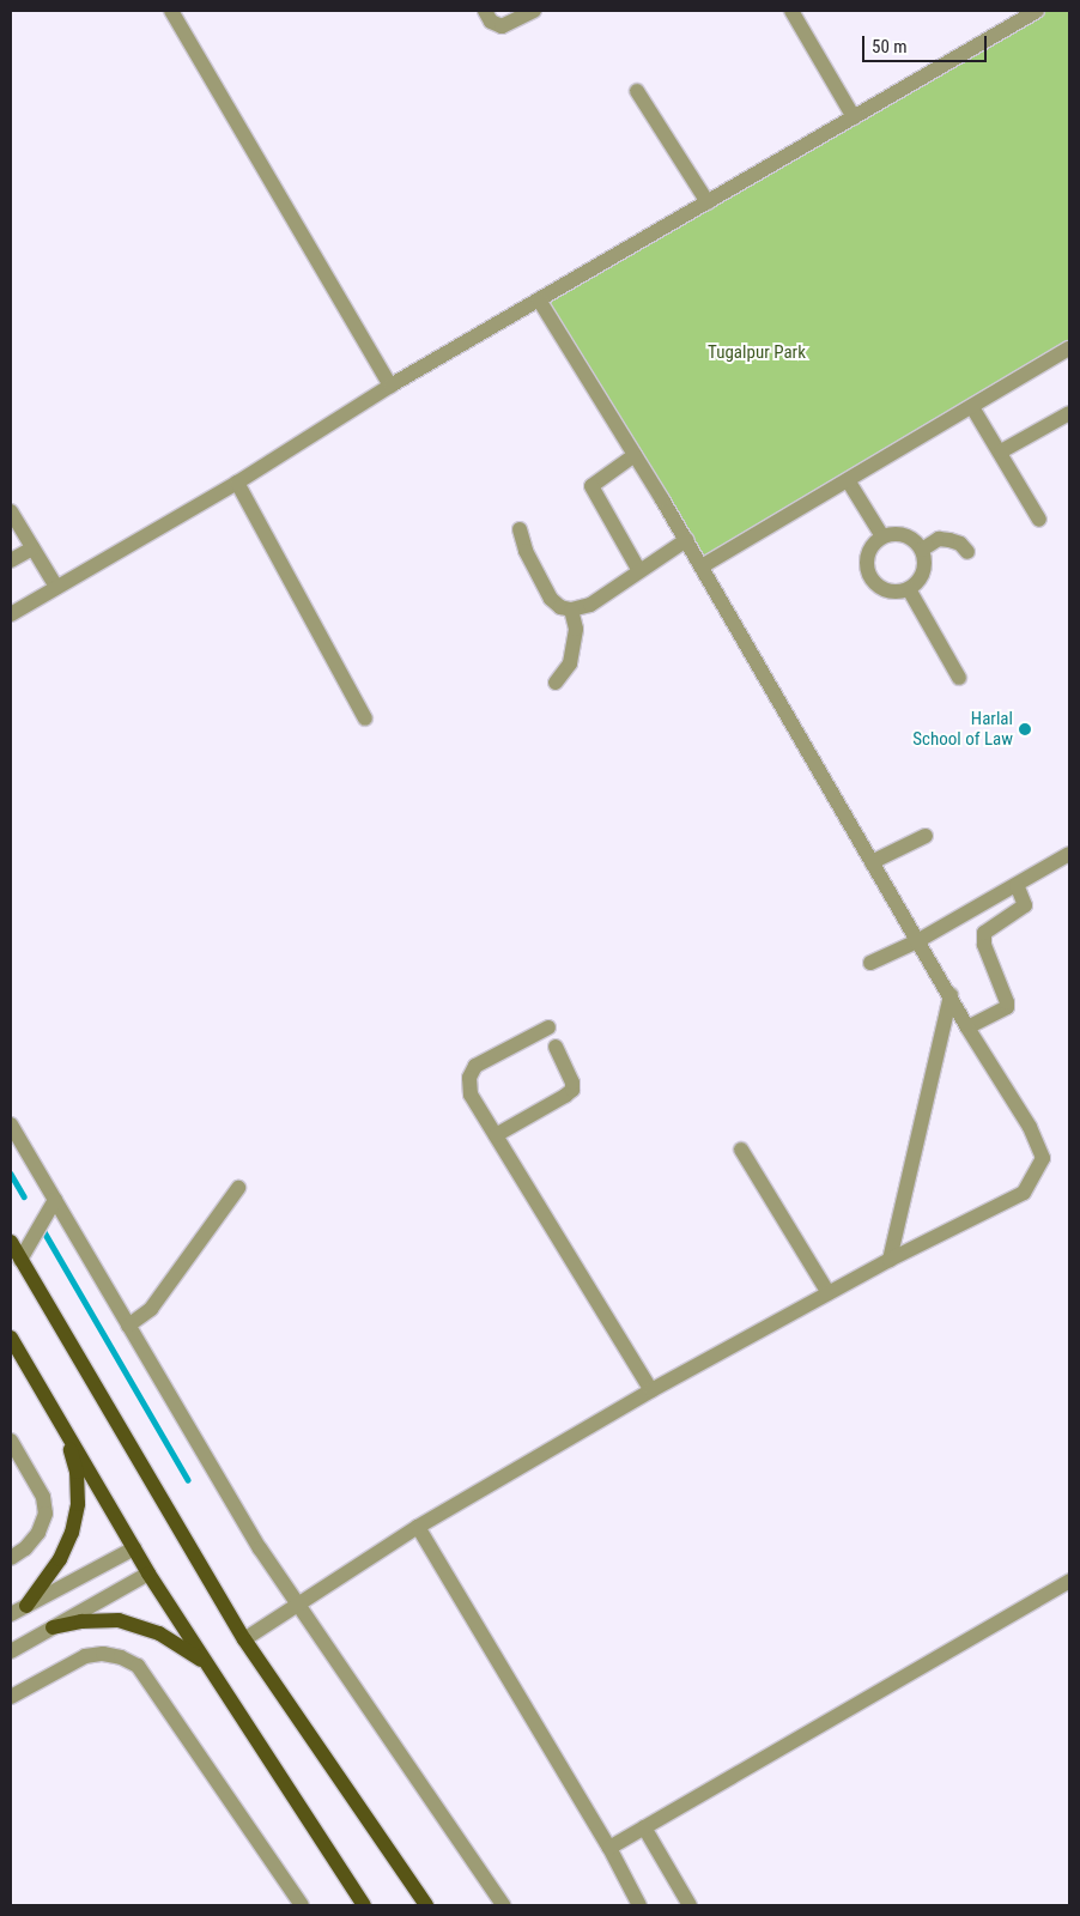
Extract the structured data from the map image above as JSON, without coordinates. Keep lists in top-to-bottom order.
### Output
{
  "parks": ["Tugalpur Park"],
  "places": ["Harlal School of Law"],
  "scale_bar": "50 m"
}
